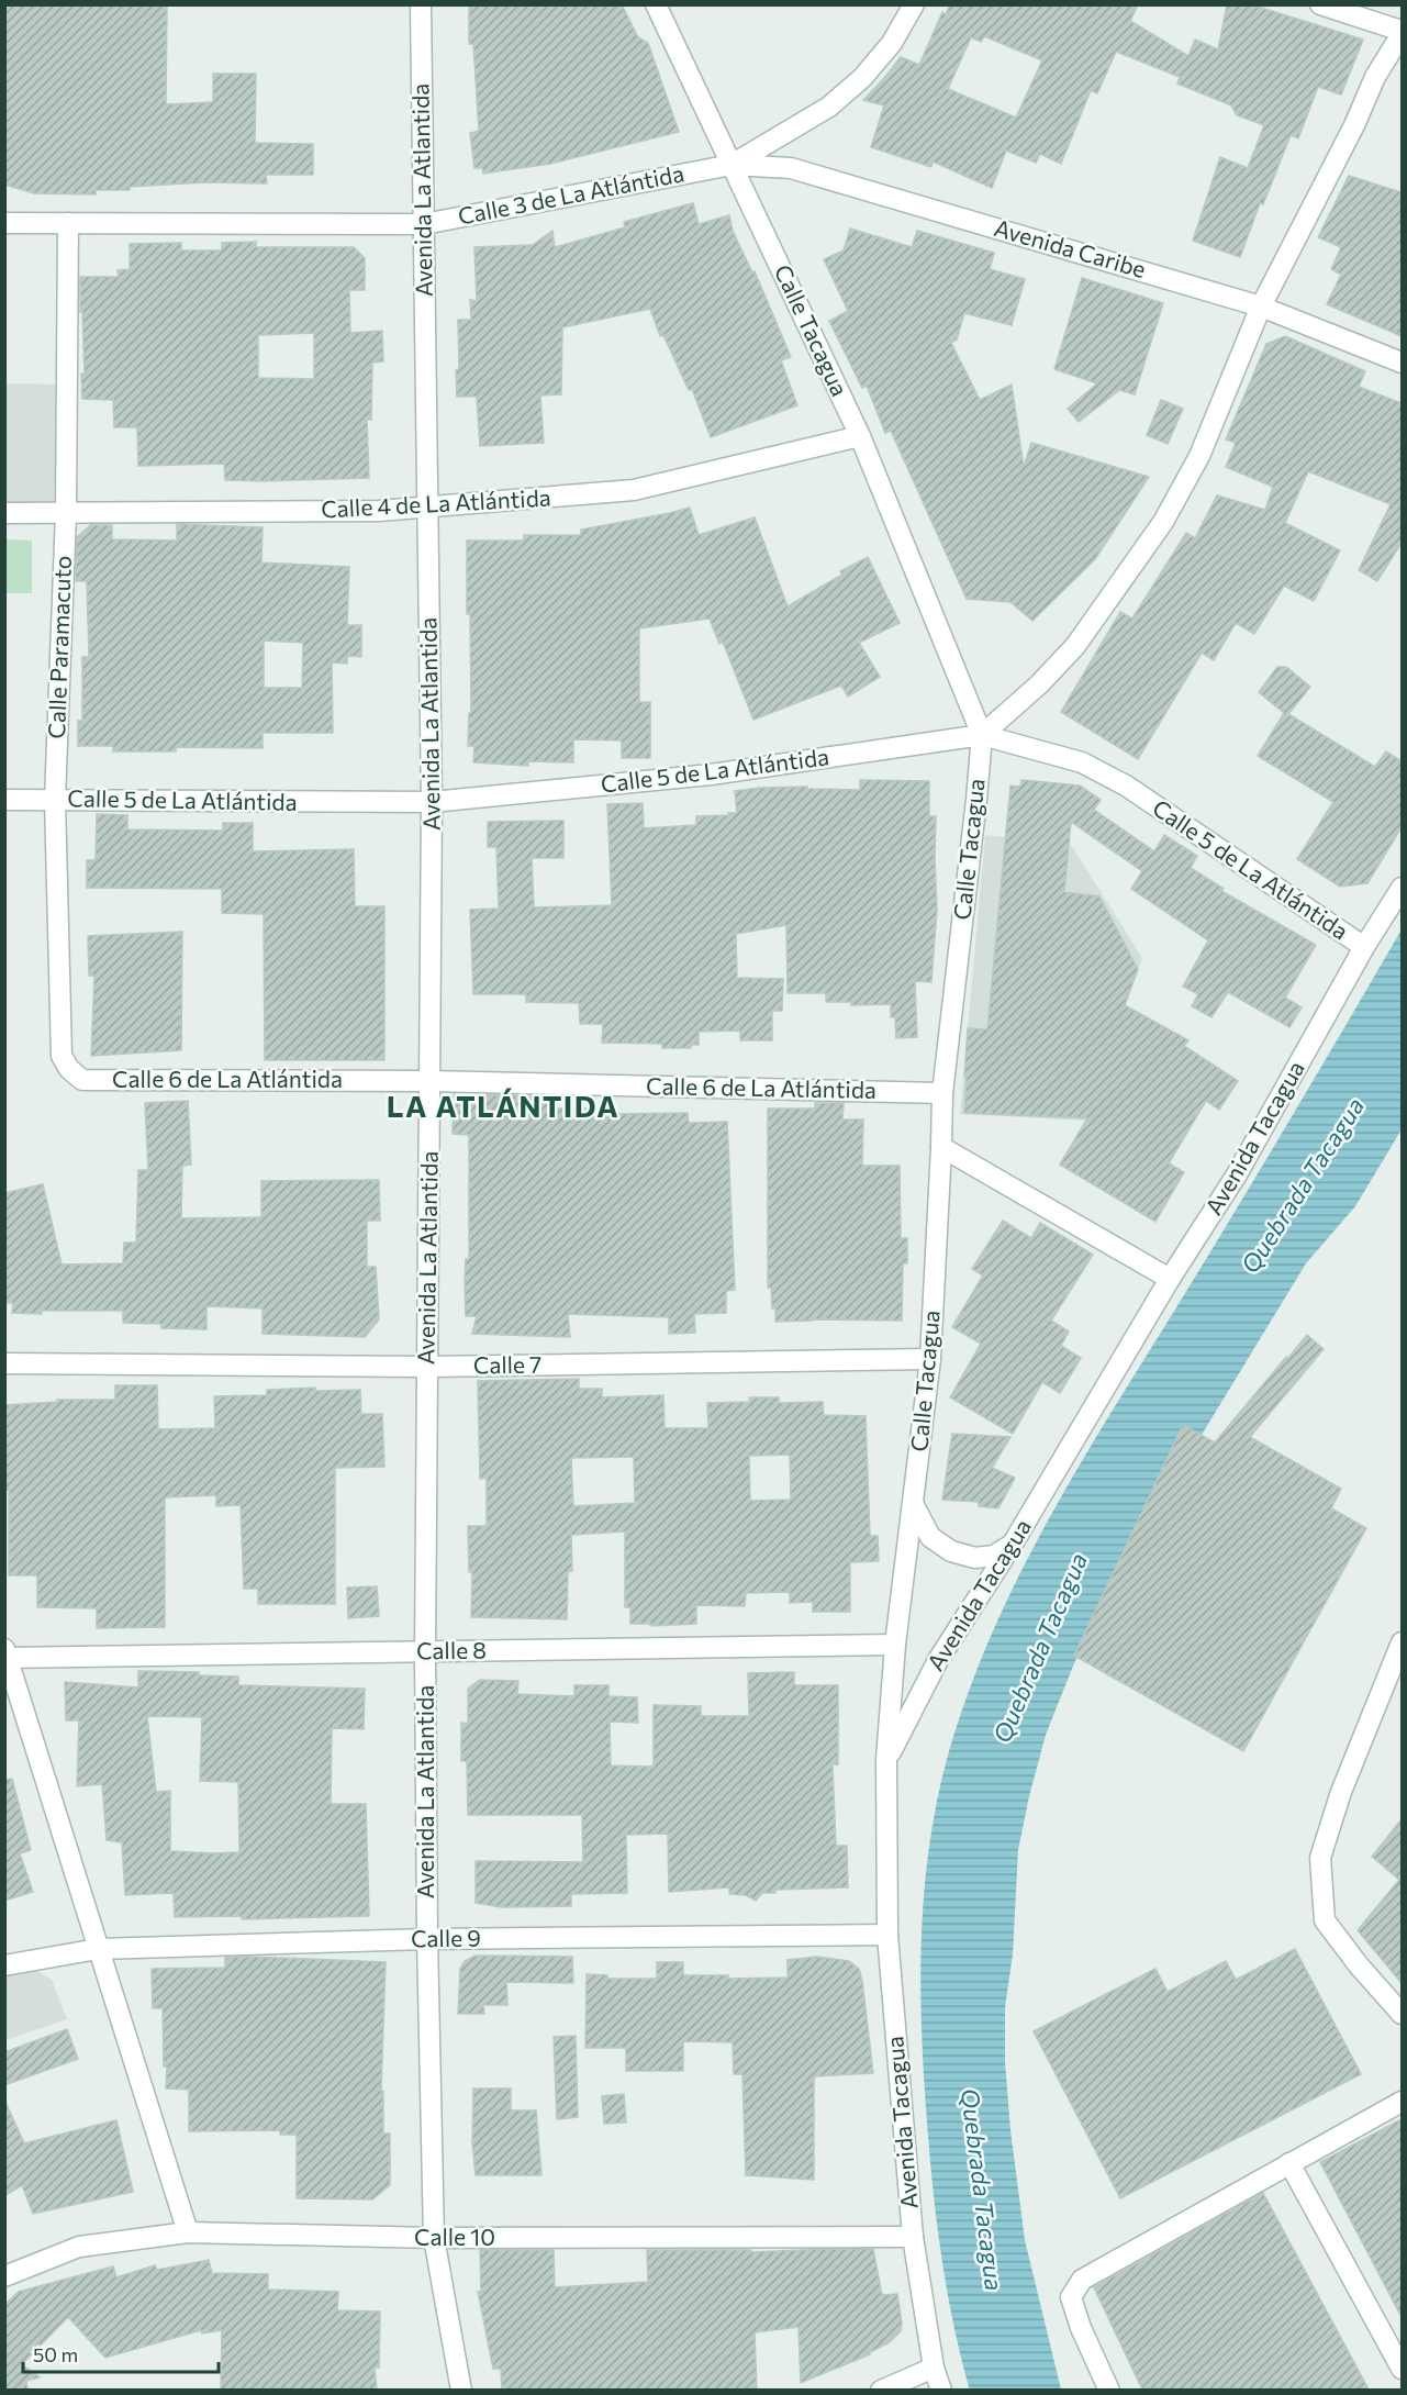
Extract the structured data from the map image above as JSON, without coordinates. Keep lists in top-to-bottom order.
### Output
{
  "streets": {
    "street": [
      "Avenida La Atlantida",
      "Calle 3 de La Atlántida",
      "Avenida Caribe",
      "Calle Tacagua",
      "Calle 4 de La Atlántida",
      "Calle Paramacuto",
      "Calle 5 de La Atlántida",
      "Calle 6 de La Atlántida",
      "Avenida Tacagua",
      "Calle 7",
      "Calle 8",
      "Calle 9",
      "Calle 10"
    ]
  },
  "crossings": [
    ["Avenida La Atlantida", "Calle 3 de La Atlántida"],
    ["Avenida La Atlantida", "Calle 4 de La Atlántida"],
    ["Avenida La Atlantida", "Calle 5 de La Atlántida"],
    ["Avenida La Atlantida", "Calle 6 de La Atlántida"],
    ["Avenida La Atlantida", "Calle 7"],
    ["Avenida La Atlantida", "Calle 8"],
    ["Avenida La Atlantida", "Calle 9"],
    ["Avenida La Atlantida", "Calle 10"],
    ["Calle 3 de La Atlántida", "Avenida Caribe"],
    ["Calle 3 de La Atlántida", "Calle Tacagua"],
    ["Calle 3 de La Atlántida", "Calle Paramacuto"],
    ["Avenida Caribe", "Calle Tacagua"],
    ["Calle Tacagua", "Calle 4 de La Atlántida"],
    ["Calle Tacagua", "Calle 5 de La Atlántida"],
    ["Calle Tacagua", "Calle 6 de La Atlántida"],
    ["Calle Tacagua", "Avenida Tacagua"],
    ["Calle Tacagua", "Calle 7"],
    ["Calle Tacagua", "Calle 8"],
    ["Calle 4 de La Atlántida", "Calle Paramacuto"],
    ["Calle Paramacuto", "Calle 5 de La Atlántida"],
    ["Calle Paramacuto", "Calle 6 de La Atlántida"],
    ["Calle 5 de La Atlántida", "Avenida Tacagua"],
    ["Avenida Tacagua", "Calle 9"],
    ["Avenida Tacagua", "Calle 10"]
  ],
  "districts": ["LA ATLÁNTIDA"],
  "water": ["Quebrada Tacagua"],
  "scale_bar": "50 m"
}
